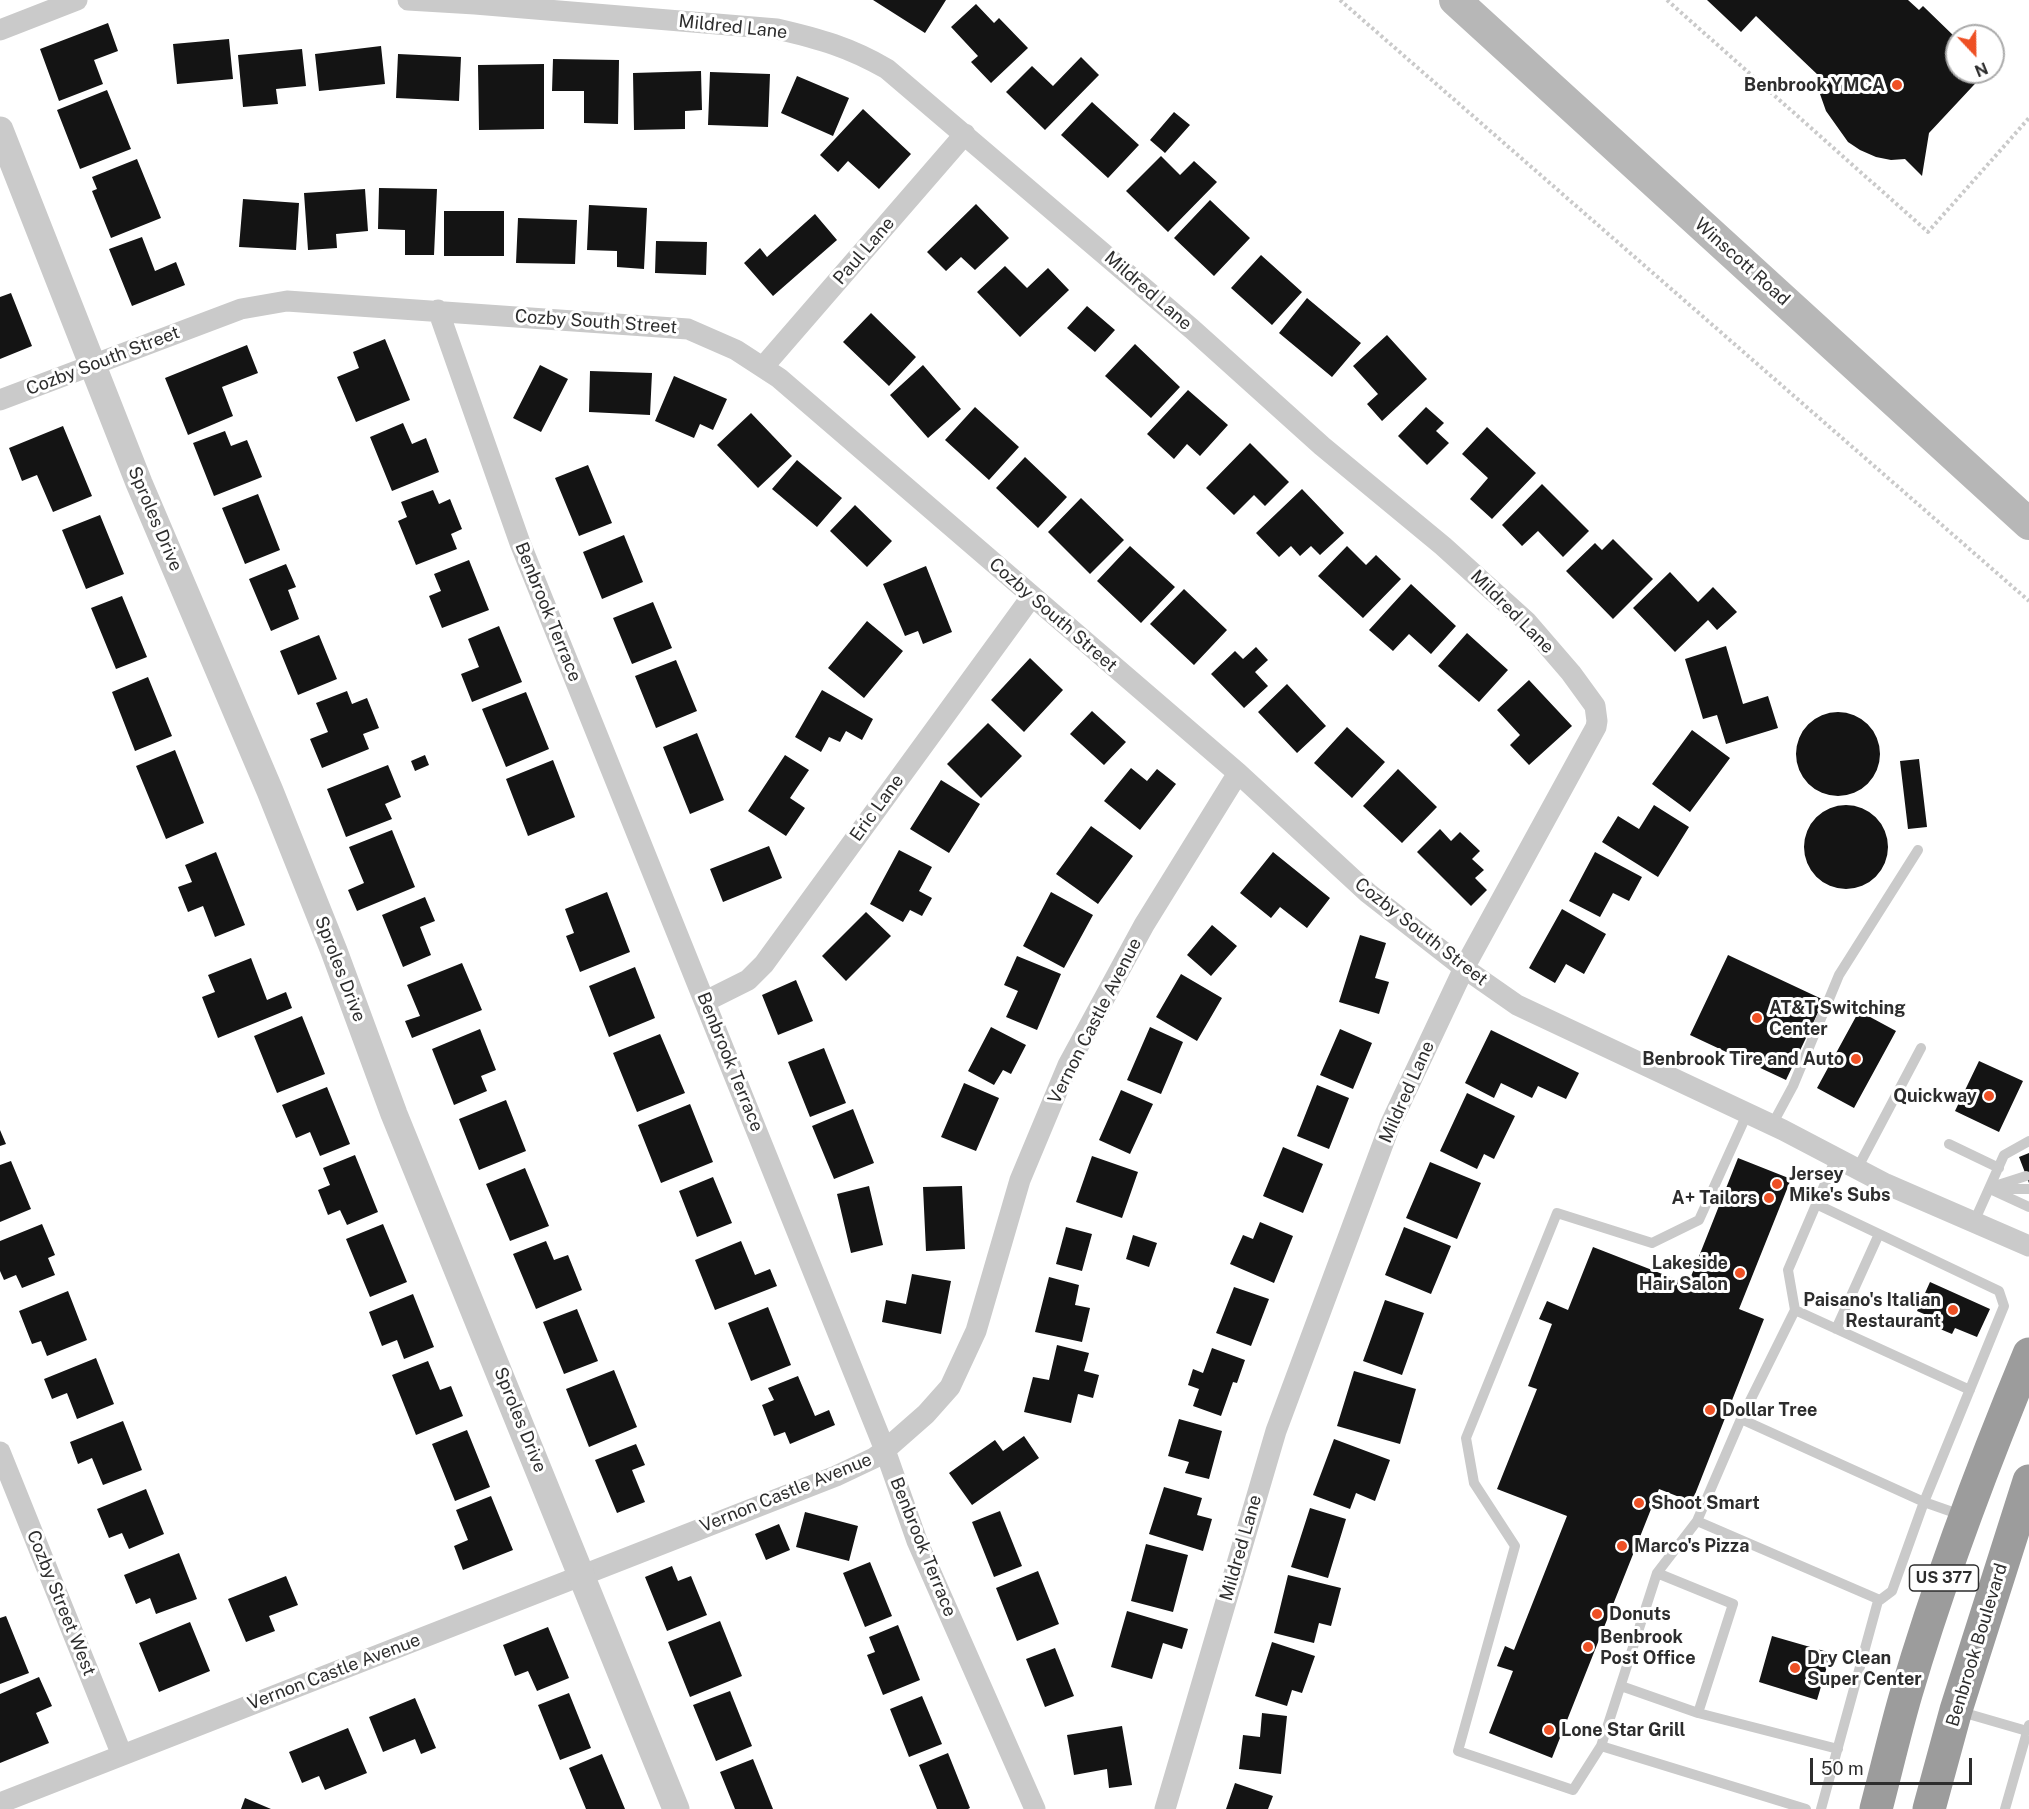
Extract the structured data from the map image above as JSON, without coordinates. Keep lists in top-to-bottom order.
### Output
{
  "streets": {
    "highway": ["US 377", "Benbrook Boulevard"],
    "main road": ["Winscott Road"],
    "street": [
      "Mildred Lane",
      "Paul Lane",
      "Cozby South Street",
      "Sproles Drive",
      "Benbrook Terrace",
      "Eric Lane",
      "Vernon Castle Avenue",
      "Cozby Street West"
    ]
  },
  "crossings": [
    ["Mildred Lane", "Paul Lane"],
    ["Mildred Lane", "Cozby South Street"],
    ["Paul Lane", "Cozby South Street"],
    ["Cozby South Street", "Sproles Drive"],
    ["Cozby South Street", "Benbrook Terrace"],
    ["Cozby South Street", "Eric Lane"],
    ["Cozby South Street", "Vernon Castle Avenue"],
    ["Sproles Drive", "Vernon Castle Avenue"],
    ["Benbrook Terrace", "Eric Lane"],
    ["Benbrook Terrace", "Vernon Castle Avenue"],
    ["Vernon Castle Avenue", "Cozby Street West"]
  ],
  "places": [
    "Benbrook YMCA",
    "AT&T Switching Center",
    "Benbrook Tire and Auto",
    "Quickway",
    "Jersey Mike's Subs",
    "A+ Tailors",
    "Lakeside Hair Salon",
    "Paisano's Italian Restaurant",
    "Dollar Tree",
    "Shoot Smart",
    "Marco's Pizza",
    "Donuts",
    "Benbrook Post Office",
    "Dry Clean Super Center",
    "Lone Star Grill"
  ],
  "scale_bar": "50 m",
  "north": "bottom"
}
